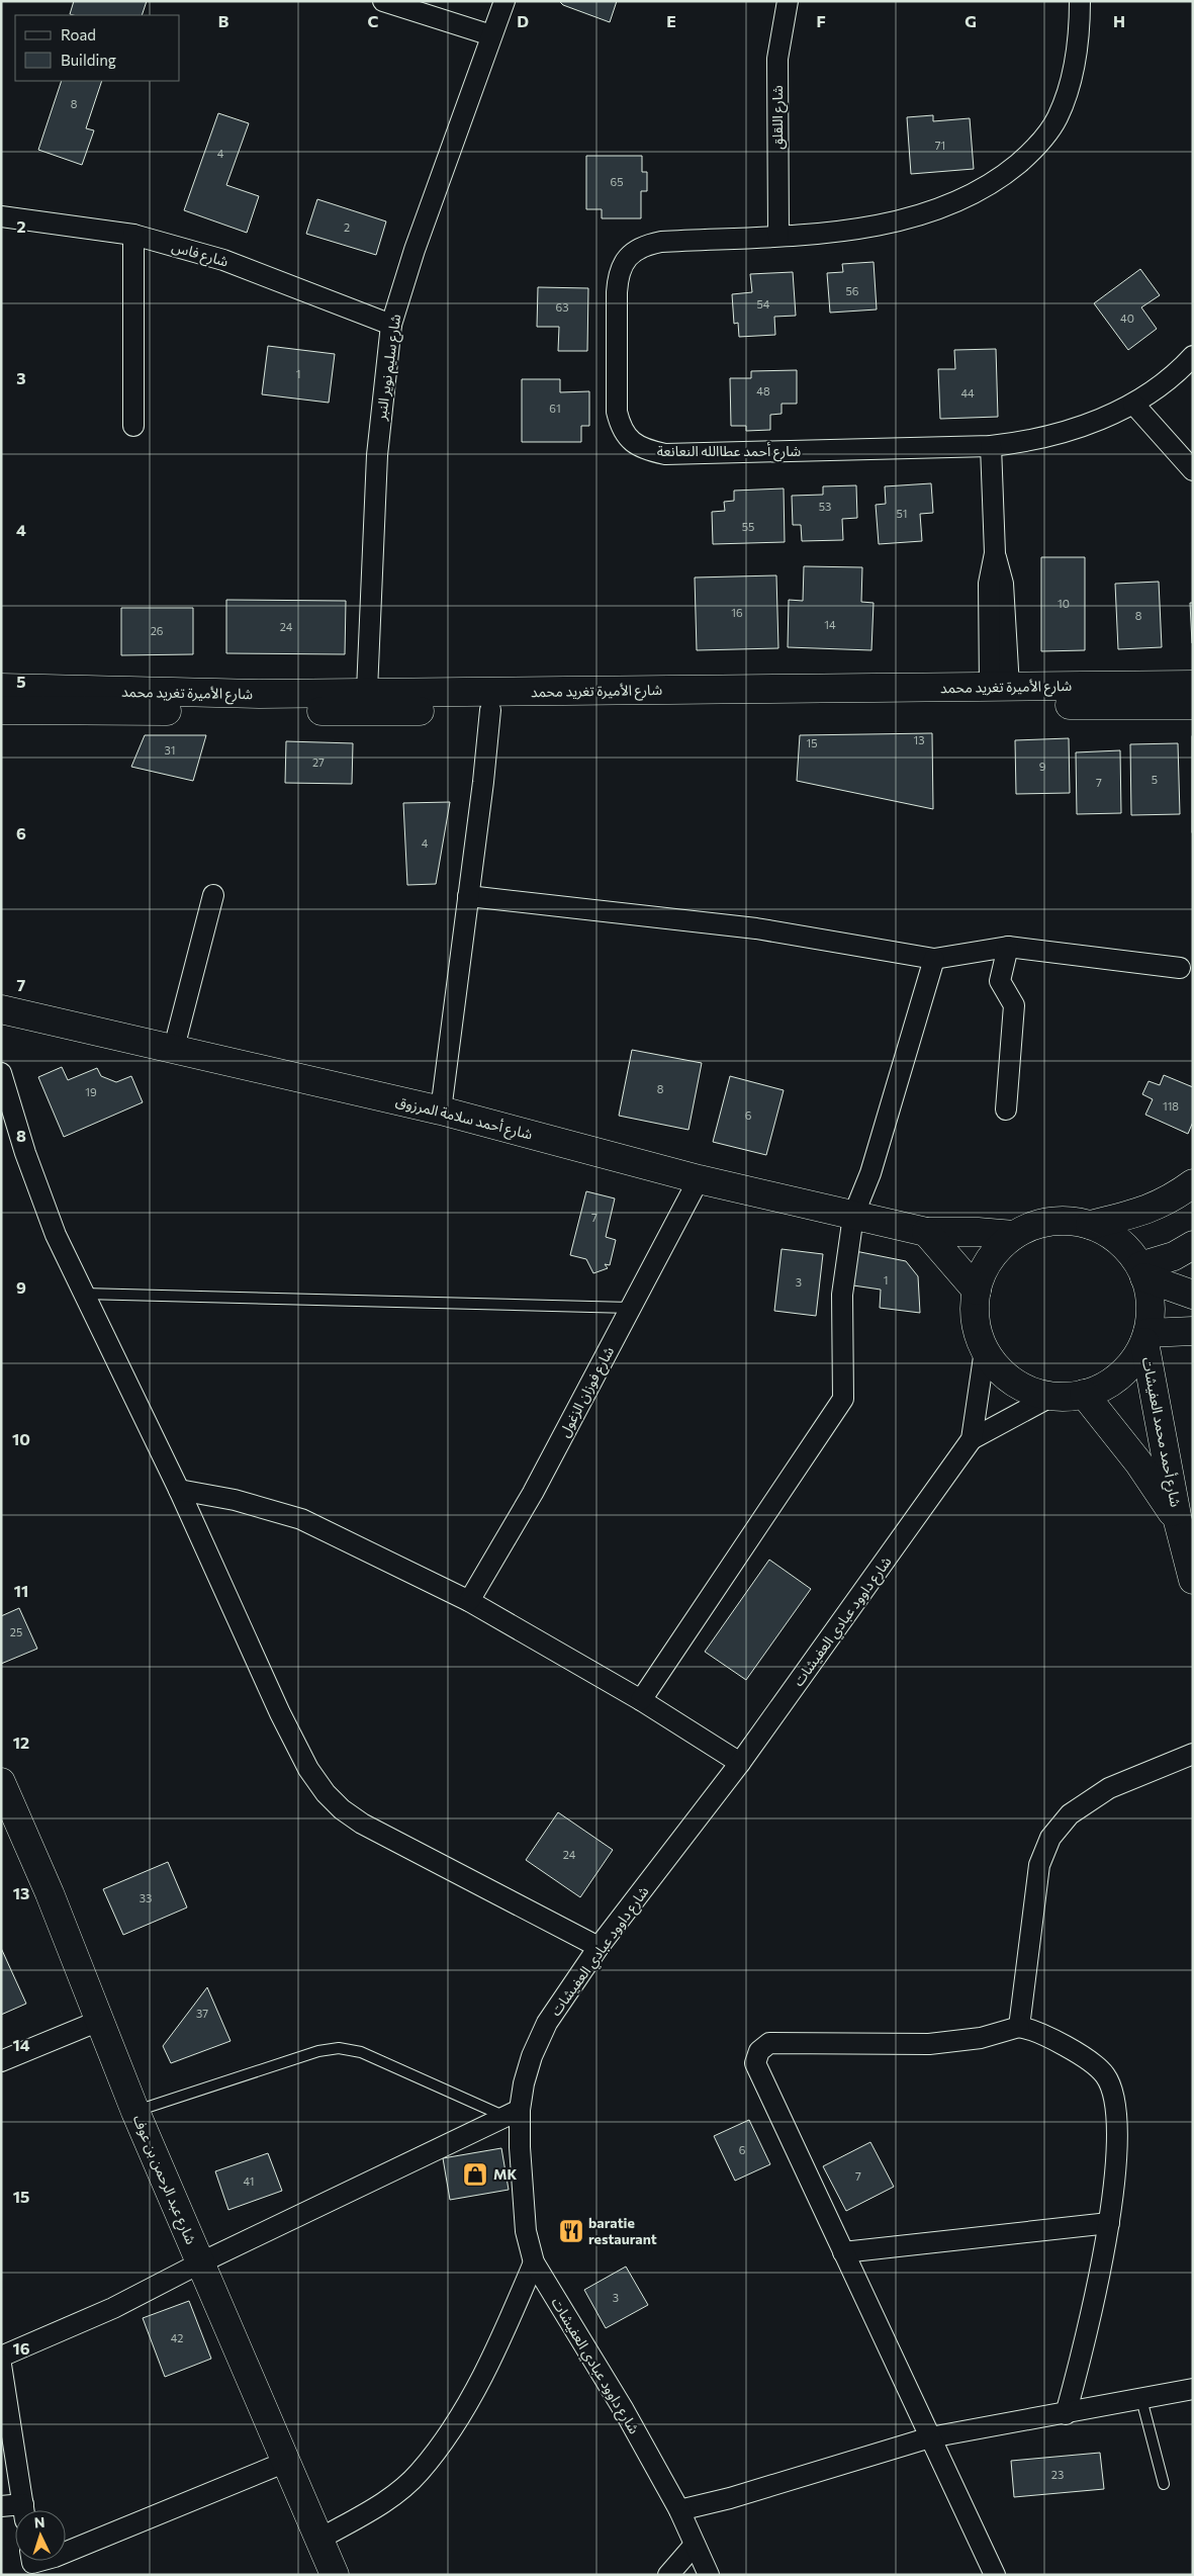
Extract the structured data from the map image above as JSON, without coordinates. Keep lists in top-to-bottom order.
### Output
{
  "streets": {
    "street": [
      "شارع اللقلق",
      "شارع فاس",
      "شارع سليم نوير النبر",
      "شارع أحمد عطاالله النعانعة",
      "شارع الأميرة تغريد محمد",
      "شارع أحمد سلامة المرزوق",
      "شارع فوزان الزغول",
      "شارع أحمد محمد العفيشات",
      "شارع داوود عبادي العفيشات",
      "شارع عبد الرحمن بن عوف"
    ]
  },
  "crossings": [
    ["شارع اللقلق", "شارع أحمد عطاالله النعانعة"],
    ["شارع فاس", "شارع سليم نوير النبر"],
    ["شارع سليم نوير النبر", "شارع الأميرة تغريد محمد"],
    ["شارع أحمد سلامة المرزوق", "شارع فوزان الزغول"],
    ["شارع أحمد سلامة المرزوق", "شارع أحمد محمد العفيشات"],
    ["شارع أحمد سلامة المرزوق", "شارع داوود عبادي العفيشات"],
    ["شارع أحمد محمد العفيشات", "شارع داوود عبادي العفيشات"]
  ],
  "places": {
    "shop": ["MK"],
    "restaurant": ["baratie restaurant"]
  },
  "house_numbers": [
    "8",
    "71",
    "4",
    "65",
    "2",
    "56",
    "54",
    "63",
    "40",
    "1",
    "48",
    "44",
    "61",
    "53",
    "51",
    "55",
    "10",
    "16",
    "8",
    "14",
    "24",
    "26",
    "13",
    "15",
    "31",
    "27",
    "9",
    "5",
    "7",
    "4",
    "8",
    "19",
    "118",
    "6",
    "7",
    "1",
    "3",
    "25",
    "24",
    "33",
    "37",
    "6",
    "7",
    "41",
    "3",
    "42",
    "23"
  ],
  "legend": ["Road", "Building"],
  "north": "top",
  "grid": {
    "columns": [
      "B",
      "C",
      "D",
      "E",
      "F",
      "G",
      "H"
    ],
    "rows": [
      "2",
      "3",
      "4",
      "5",
      "6",
      "7",
      "8",
      "9",
      "10",
      "11",
      "12",
      "13",
      "14",
      "15",
      "16"
    ]
  }
}
